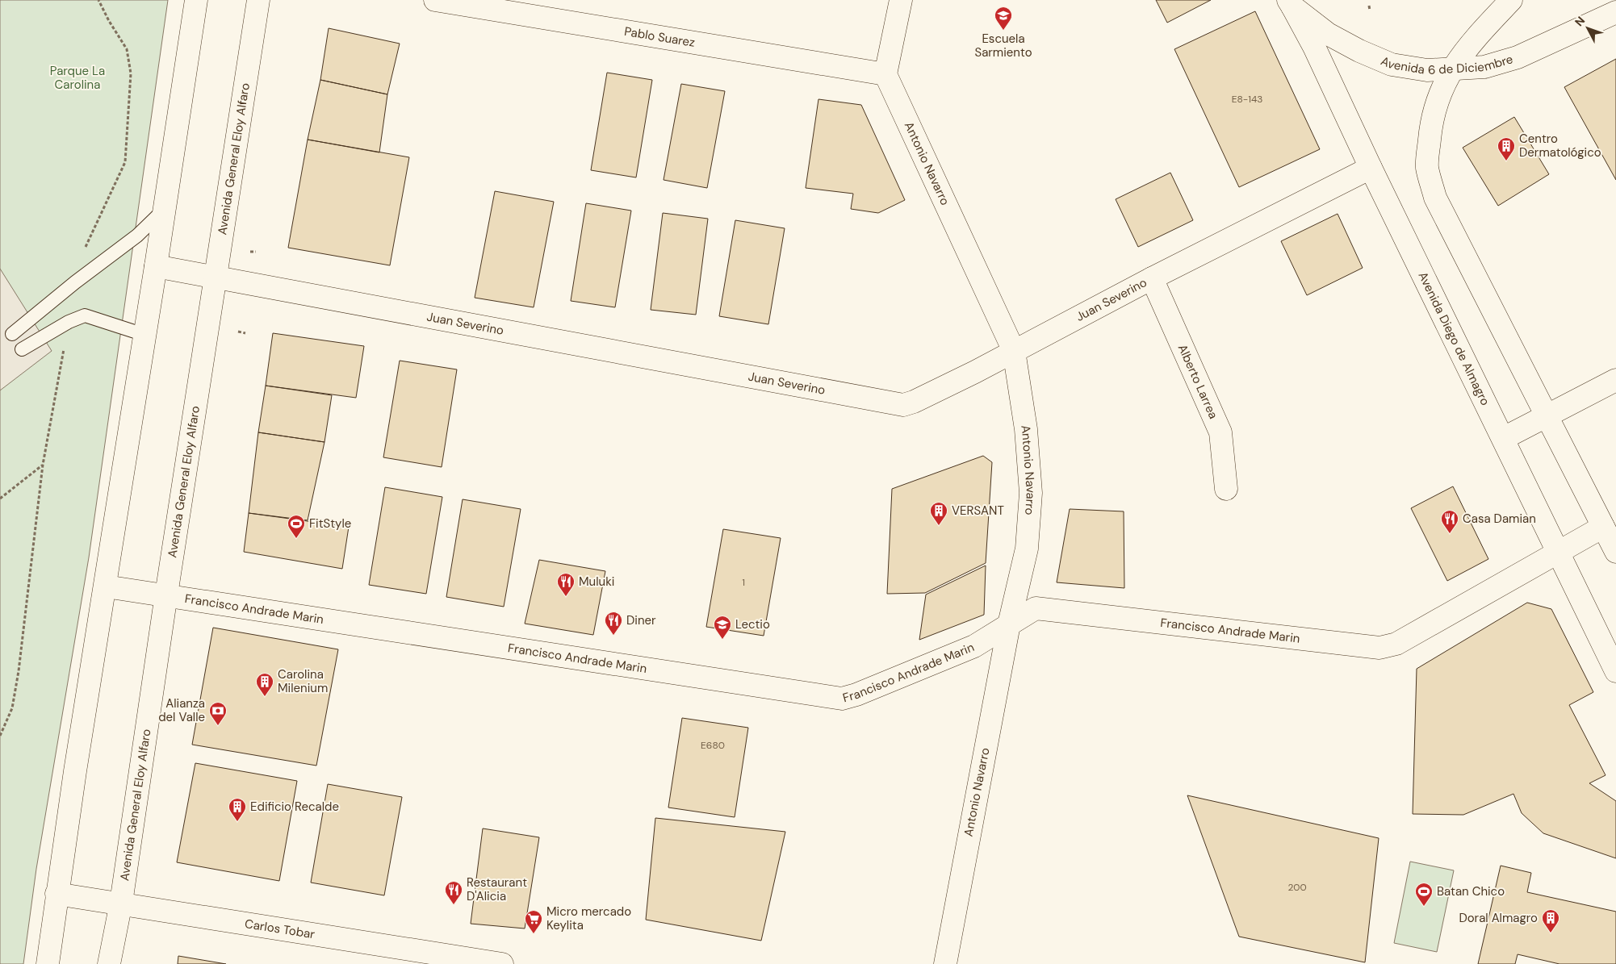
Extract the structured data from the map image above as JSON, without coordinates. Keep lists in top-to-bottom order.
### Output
{
  "streets": {
    "street": [
      "Pablo Suarez",
      "Avenida 6 de Diciembre",
      "Avenida General Eloy Alfaro",
      "Antonio Navarro",
      "Juan Severino",
      "Avenida Diego de Almagro",
      "Alberto Larrea",
      "Francisco Andrade Marin",
      "Carlos Tobar"
    ]
  },
  "crossings": [
    ["Pablo Suarez", "Antonio Navarro"],
    ["Avenida 6 de Diciembre", "Avenida Diego de Almagro"],
    ["Avenida General Eloy Alfaro", "Juan Severino"],
    ["Avenida General Eloy Alfaro", "Francisco Andrade Marin"],
    ["Avenida General Eloy Alfaro", "Carlos Tobar"],
    ["Antonio Navarro", "Juan Severino"],
    ["Antonio Navarro", "Francisco Andrade Marin"],
    ["Juan Severino", "Avenida Diego de Almagro"],
    ["Juan Severino", "Alberto Larrea"],
    ["Avenida Diego de Almagro", "Francisco Andrade Marin"]
  ],
  "parks": ["Parque La Carolina"],
  "places": {
    "school or university": ["Escuela Sarmiento", "Lectio"],
    "building": [
      "Centro Dermatológico",
      "VERSANT",
      "Carolina Milenium",
      "Edificio Recalde",
      "Doral Almagro"
    ],
    "restaurant": [
      "Casa Damian",
      "Muluki",
      "Diner",
      "Restaurant D'Alicia"
    ],
    "sports": ["FitStyle", "Batan Chico"],
    "bank": ["Alianza del Valle"],
    "supermarket": ["Micro mercado Keylita"]
  },
  "house_numbers": [
    "E8-143",
    "1",
    "E680",
    "200"
  ],
  "north": "top left"
}
